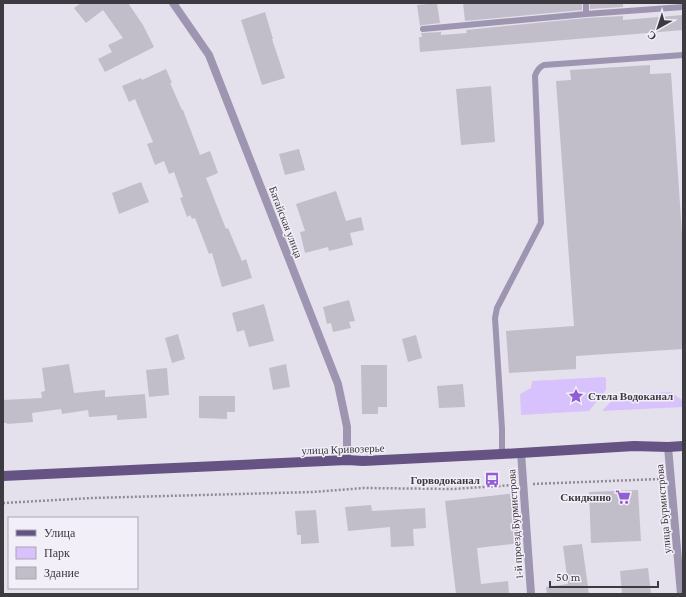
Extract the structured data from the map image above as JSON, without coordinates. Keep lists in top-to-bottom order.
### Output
{
  "streets": {
    "main road": ["улица Кривозерье"],
    "street": ["Батайская улица", "улица Бурмистрова", "1-й проезд Бурмистрова"]
  },
  "crossings": [
    ["Батайская улица", "улица Кривозерье"],
    ["улица Кривозерье", "улица Бурмистрова"],
    ["улица Кривозерье", "1-й проезд Бурмистрова"]
  ],
  "places": {
    "place": ["Стела Водоканал"],
    "bus stop": ["Горводоканал"],
    "supermarket": ["Скидкино"]
  },
  "legend": ["Улица", "Парк", "Здание"],
  "scale_bar": "50 m",
  "north": "bottom left"
}
